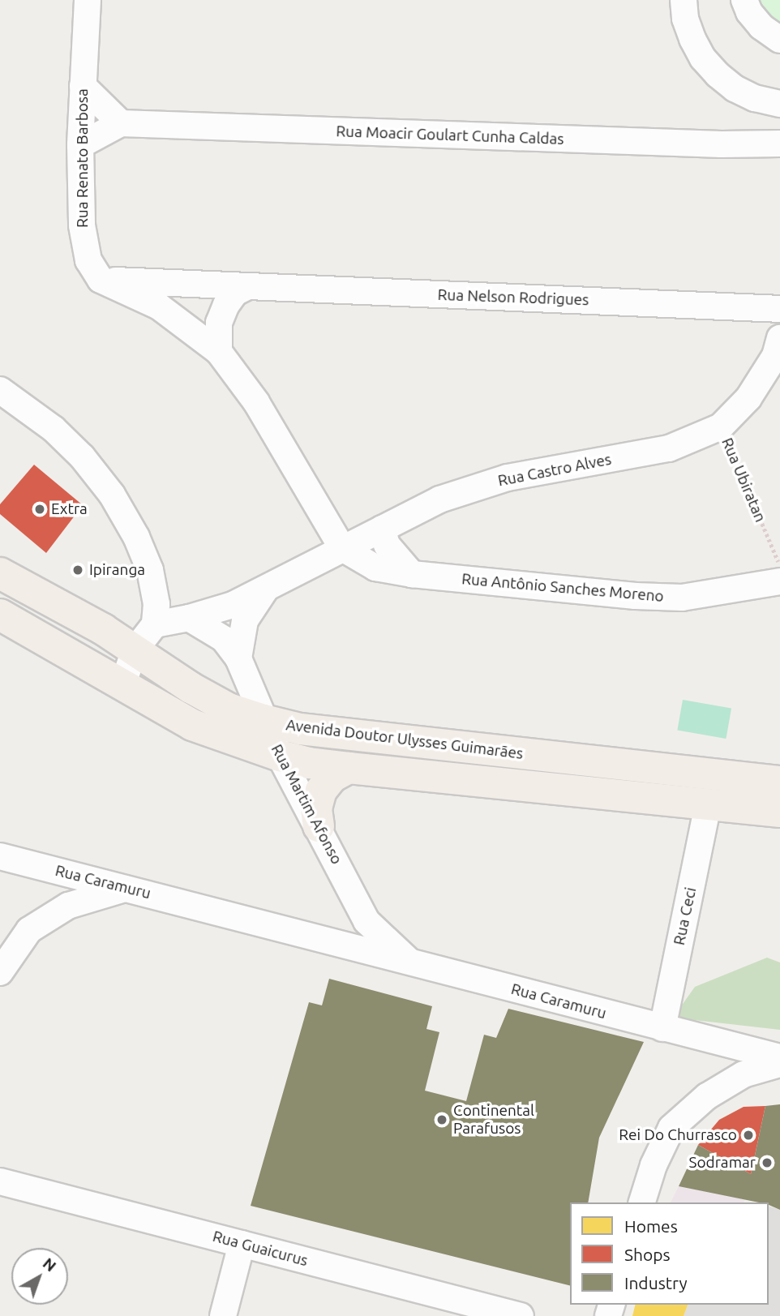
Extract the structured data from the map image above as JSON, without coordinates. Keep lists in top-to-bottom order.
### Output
{
  "streets": {
    "main road": ["Avenida Doutor Ulysses Guimarães"],
    "street": [
      "Rua Moacir Goulart Cunha Caldas",
      "Rua Renato Barbosa",
      "Rua Nelson Rodrigues",
      "Rua Castro Alves",
      "Rua Antônio Sanches Moreno",
      "Rua Martim Afonso",
      "Rua Caramuru",
      "Rua Ceci",
      "Rua Guaicurus"
    ],
    "path": ["Rua Ubiratan"]
  },
  "crossings": [
    ["Rua Renato Barbosa", "Rua Nelson Rodrigues"],
    ["Rua Castro Alves", "Rua Ubiratan"],
    ["Rua Castro Alves", "Rua Antônio Sanches Moreno"],
    ["Rua Castro Alves", "Rua Martim Afonso"],
    ["Avenida Doutor Ulysses Guimarães", "Rua Martim Afonso"],
    ["Avenida Doutor Ulysses Guimarães", "Rua Ceci"],
    ["Rua Martim Afonso", "Rua Caramuru"],
    ["Rua Caramuru", "Rua Ceci"]
  ],
  "places": [
    "Extra",
    "Ipiranga",
    "Continental Parafusos",
    "Rei Do Churrasco",
    "Sodramar"
  ],
  "legend": ["Homes", "Shops", "Industry"],
  "north": "top right"
}
